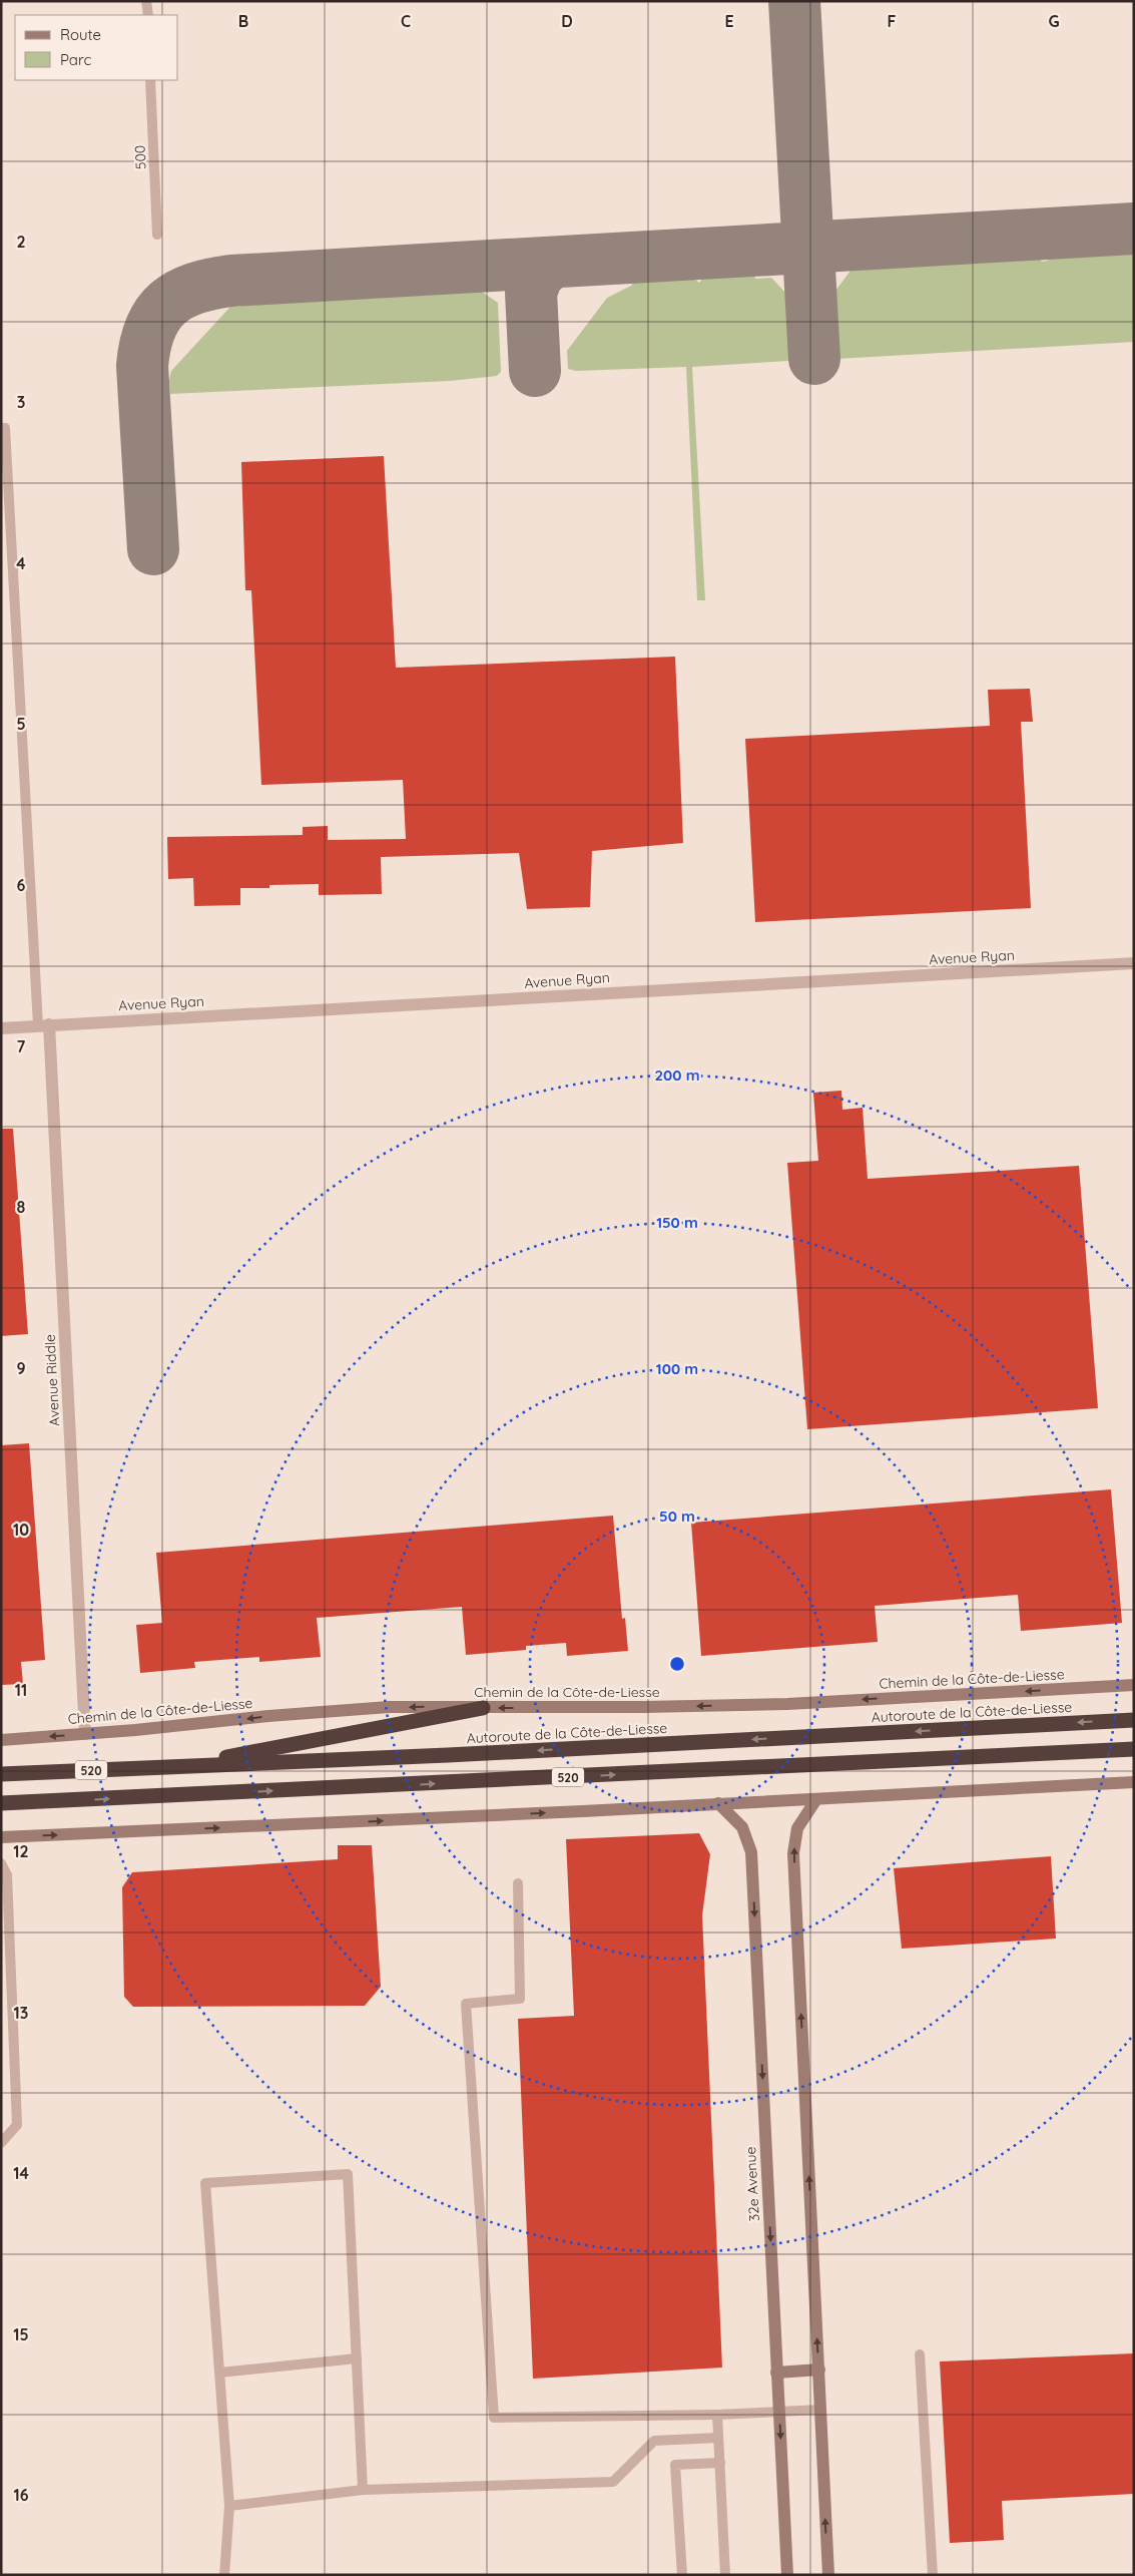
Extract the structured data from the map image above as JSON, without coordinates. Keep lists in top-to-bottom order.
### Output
{
  "streets": {
    "highway": ["Autoroute de la Côte-de-Liesse", "520"],
    "main road": ["Chemin de la Côte-de-Liesse", "32e Avenue"],
    "street": ["Avenue Ryan", "Avenue Riddle"],
    "lane": ["500"]
  },
  "crossings": [
    ["Avenue Ryan", "Avenue Riddle"],
    ["Avenue Riddle", "Chemin de la Côte-de-Liesse"]
  ],
  "legend": ["Route", "Parc"],
  "grid": {
    "columns": [
      "B",
      "C",
      "D",
      "E",
      "F",
      "G"
    ],
    "rows": [
      "2",
      "3",
      "4",
      "5",
      "6",
      "7",
      "8",
      "9",
      "10",
      "11",
      "12",
      "13",
      "14",
      "15",
      "16"
    ]
  },
  "rings": [
    "200 m",
    "150 m",
    "100 m",
    "50 m"
  ]
}
